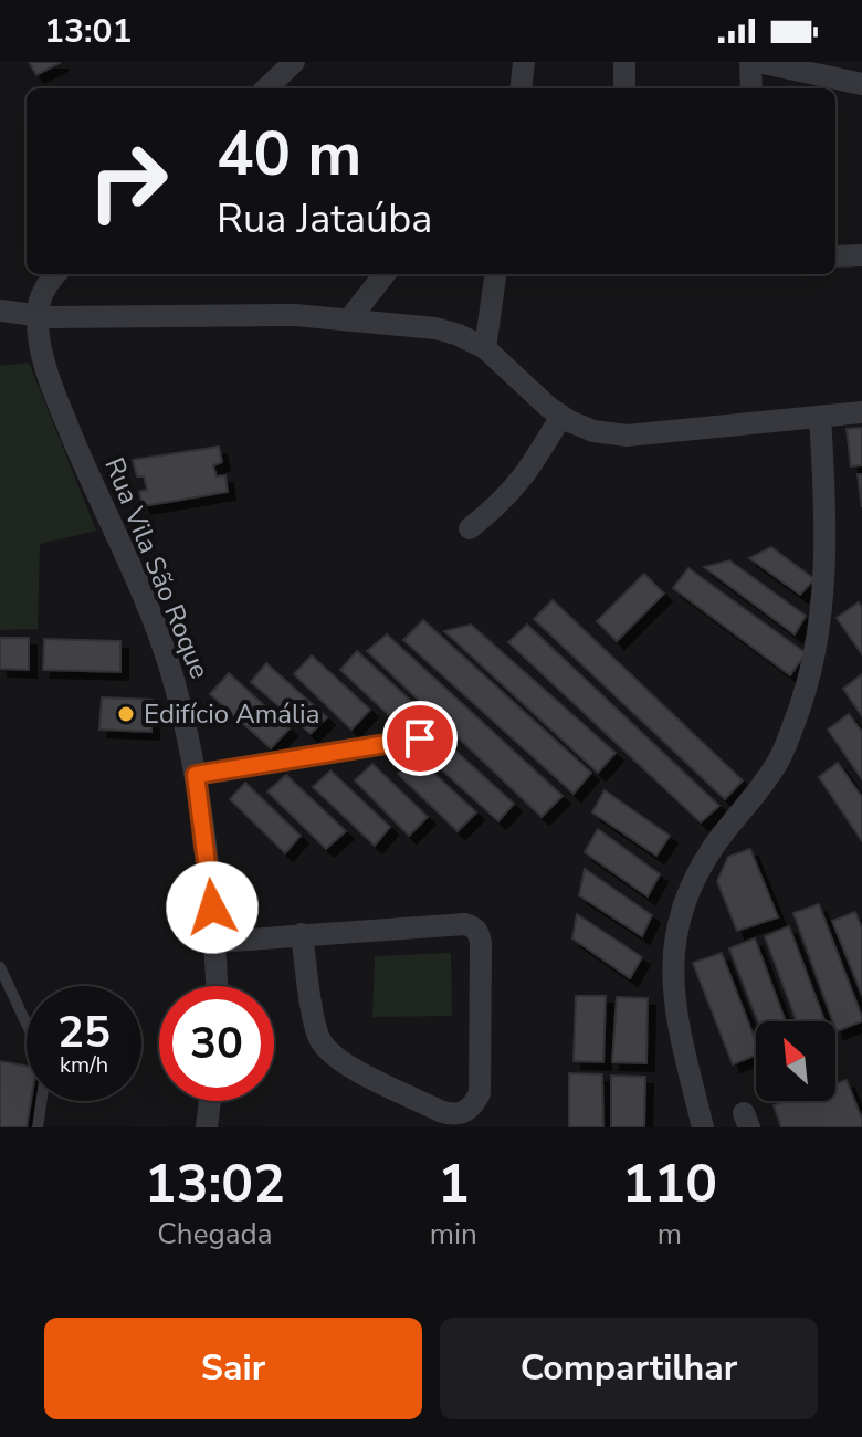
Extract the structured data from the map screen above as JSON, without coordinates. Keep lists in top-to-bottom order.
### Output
{
  "streets": {
    "street": ["Rua Vila São Roque"]
  },
  "places": ["Edifício Amália"],
  "north": "top left",
  "page": {
    "status": "13:01",
    "turn": ["40 m", "Rua Jataúba"],
    "speed": "25 km/h",
    "limit": "30",
    "eta": [
      "13:02",
      "Chegada",
      "1",
      "min",
      "110",
      "m"
    ],
    "buttons": ["Sair", "Compartilhar"]
  }
}
